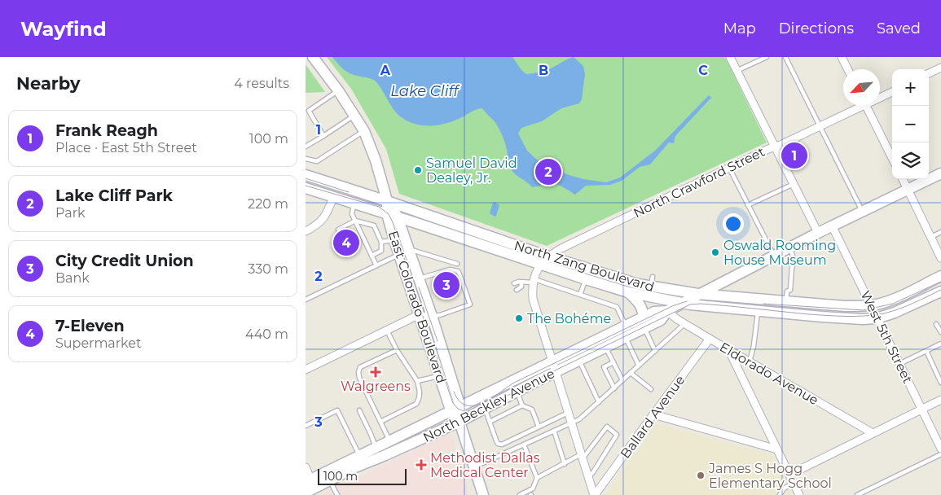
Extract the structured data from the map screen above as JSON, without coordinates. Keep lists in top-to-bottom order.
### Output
{
  "streets": {
    "main road": ["North Zang Boulevard", "East Colorado Boulevard", "North Beckley Avenue"],
    "street": [
      "North Crawford Street",
      "West 5th Street",
      "Eldorado Avenue",
      "Ballard Avenue"
    ]
  },
  "crossings": [
    ["North Crawford Street", "North Zang Boulevard"],
    ["North Zang Boulevard", "East Colorado Boulevard"],
    ["North Zang Boulevard", "West 5th Street"],
    ["North Zang Boulevard", "North Beckley Avenue"],
    ["East Colorado Boulevard", "North Beckley Avenue"],
    ["West 5th Street", "North Beckley Avenue"],
    ["Eldorado Avenue", "North Beckley Avenue"],
    ["Eldorado Avenue", "Ballard Avenue"]
  ],
  "water": ["Lake Cliff"],
  "places": {
    "other": [
      "Samuel David Dealey, Jr.",
      "Oswald Rooming House Museum",
      "The Bohéme",
      "James S Hogg Elementary School"
    ],
    "health": ["Walgreens", "Methodist Dallas Medical Center"]
  },
  "scale_bar": "100 m",
  "north": "bottom left",
  "page": {
    "header": "Wayfind",
    "nav": ["Map", "Directions", "Saved"],
    "heading": ["Nearby", "4 results"],
    "map_buttons": ["+", "−"],
    "list": [
      {
        "mark": "1",
        "name": "Frank Reagh",
        "note": "Place · East 5th Street",
        "value": "100 m"
      },
      {
        "mark": "2",
        "name": "Lake Cliff Park",
        "note": "Park",
        "value": "220 m"
      },
      {
        "mark": "3",
        "name": "City Credit Union",
        "note": "Bank",
        "value": "330 m"
      },
      {
        "mark": "4",
        "name": "7-Eleven",
        "note": "Supermarket",
        "value": "440 m"
      }
    ],
    "pins": [
      "1",
      "2",
      "4",
      "3"
    ],
    "scale": "100 m"
  },
  "grid": {
    "columns": ["A", "B", "C"],
    "rows": ["1", "2", "3"]
  }
}
